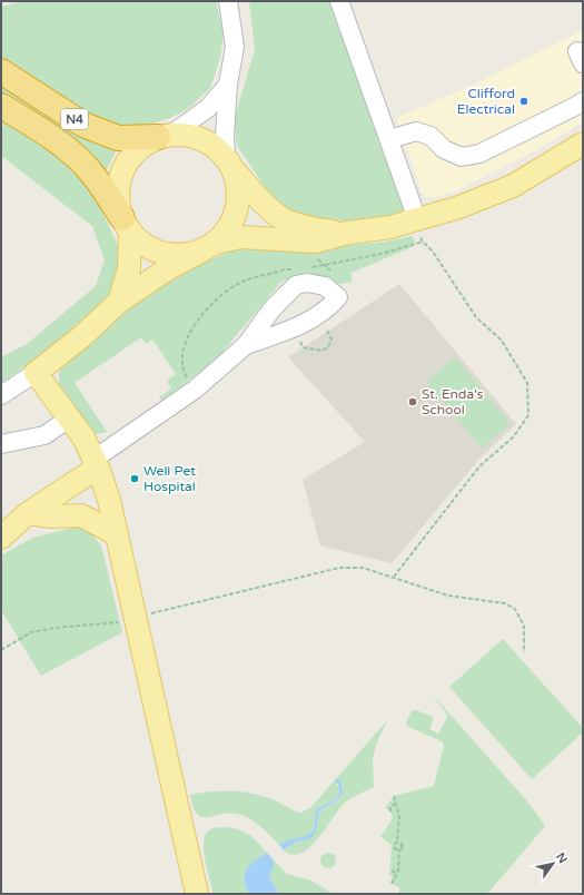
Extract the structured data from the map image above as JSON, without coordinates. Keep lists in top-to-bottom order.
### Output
{
  "streets": {
    "highway": ["N4"]
  },
  "places": ["Clifford Electrical", "St. Enda's School", "Well Pet Hospital"],
  "north": "top right"
}
